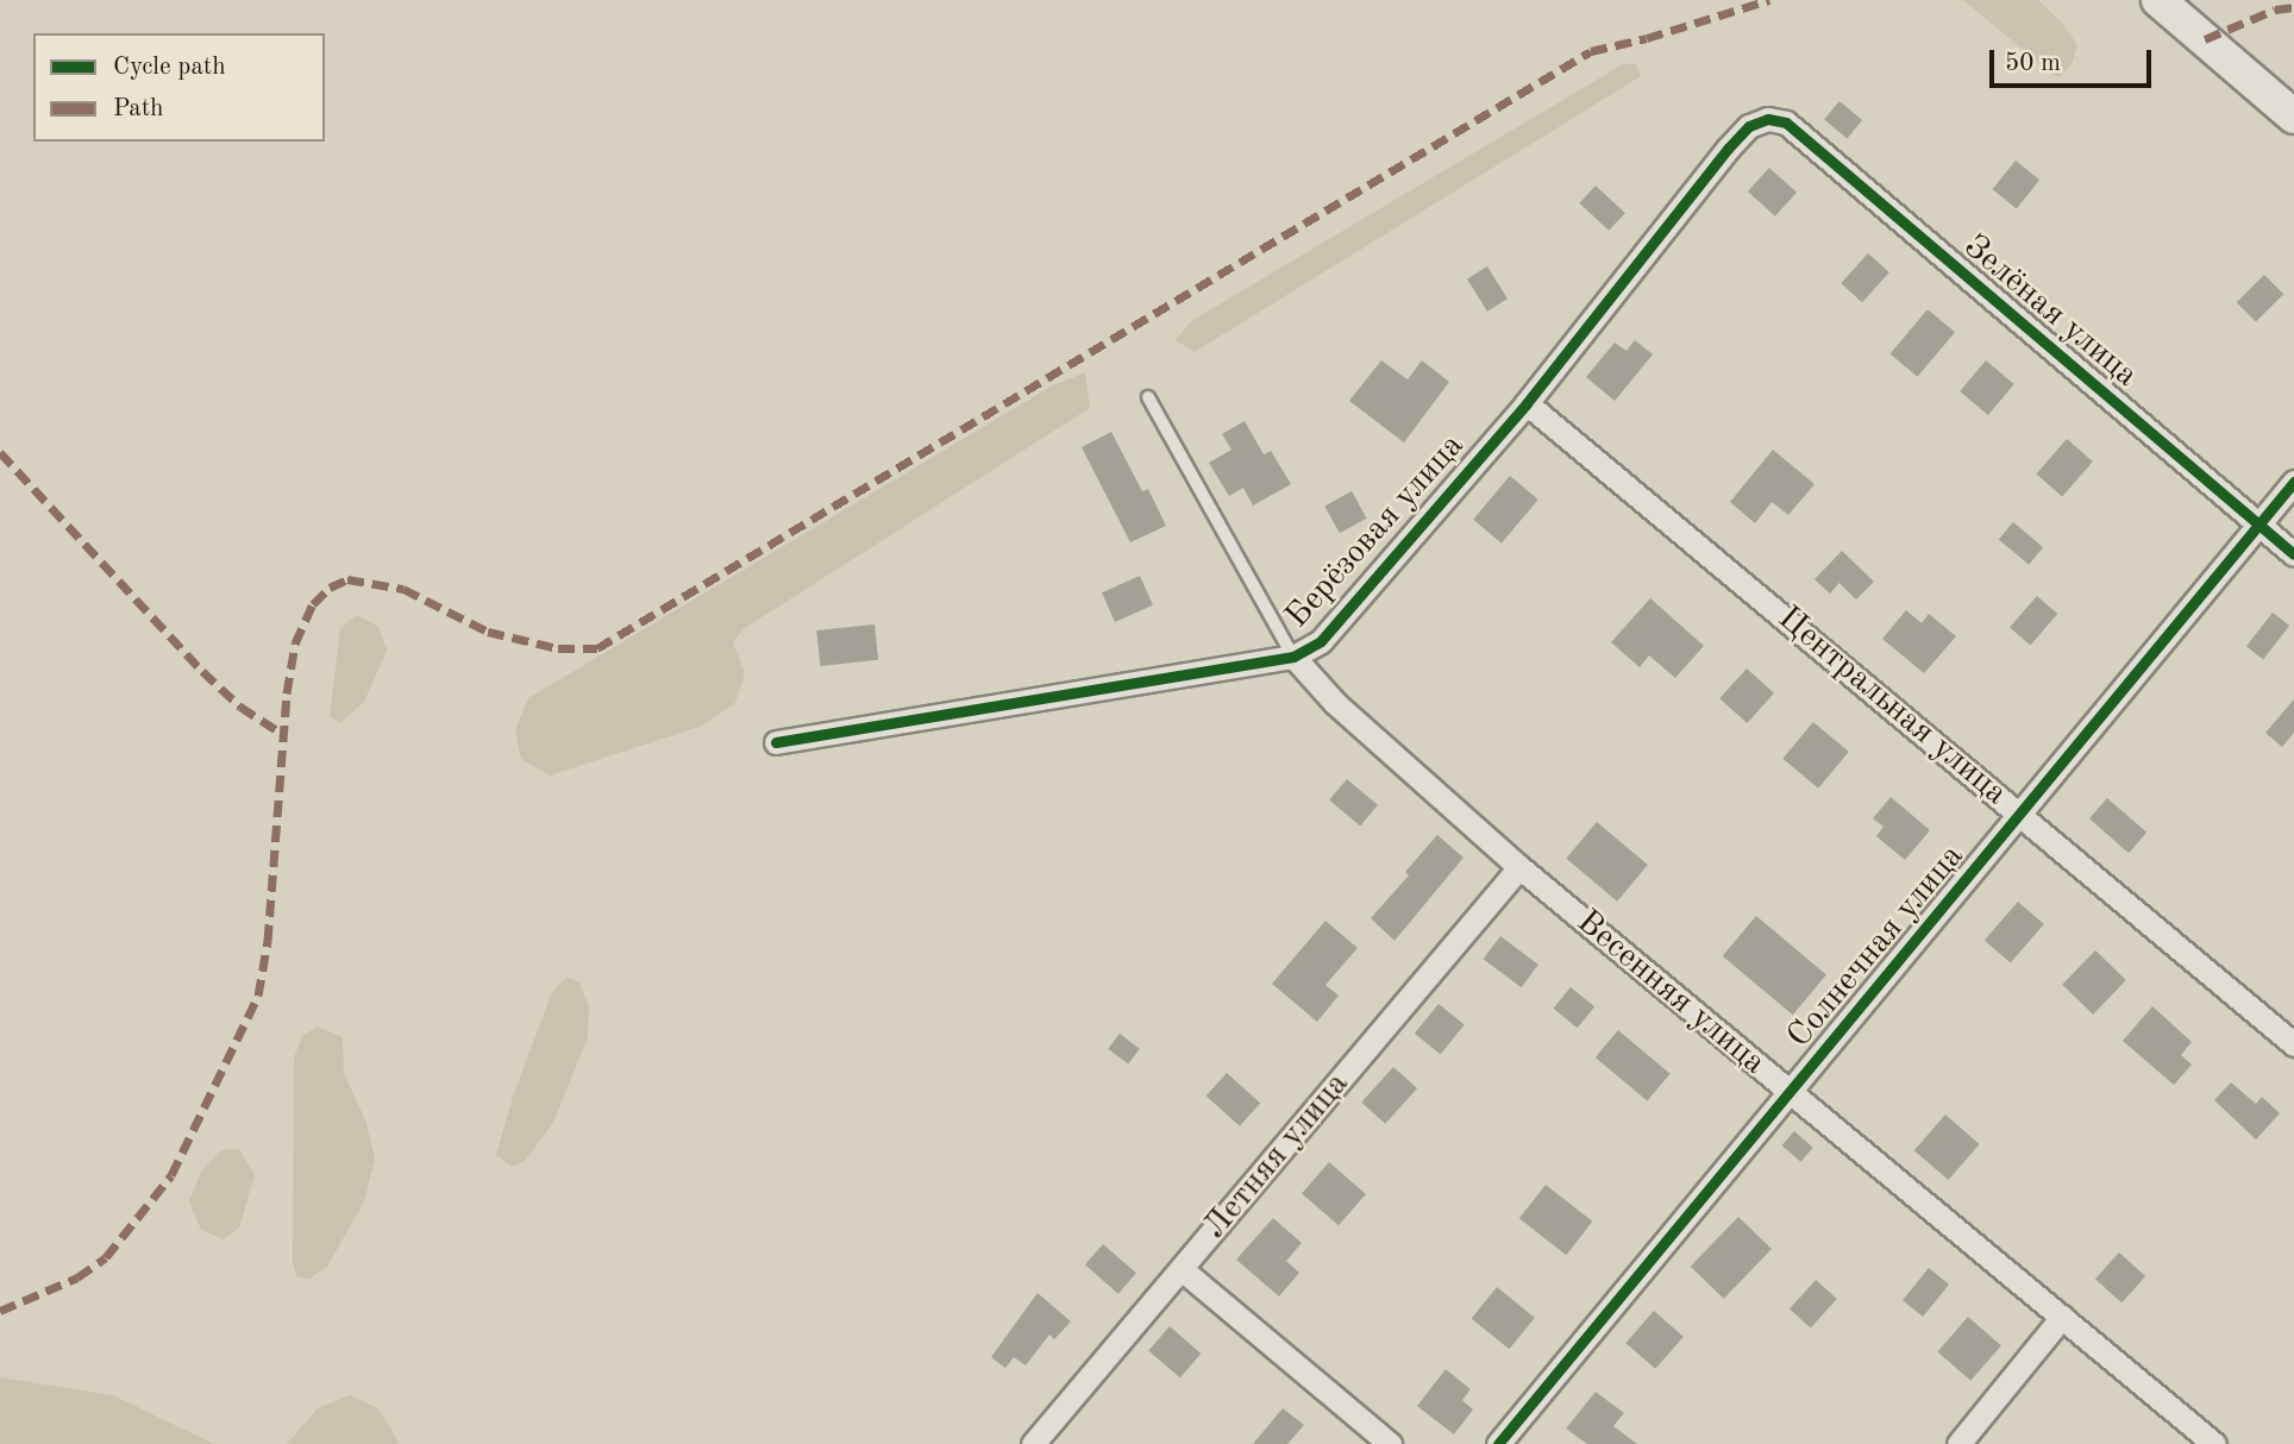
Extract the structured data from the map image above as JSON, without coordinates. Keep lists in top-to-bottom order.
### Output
{
  "streets": {
    "street": [
      "Зелёная улица",
      "Берёзовая улица",
      "Центральная улица",
      "Солнечная улица",
      "Весенняя улица",
      "Летняя улица"
    ]
  },
  "crossings": [
    ["Зелёная улица", "Берёзовая улица"],
    ["Зелёная улица", "Солнечная улица"],
    ["Берёзовая улица", "Центральная улица"],
    ["Берёзовая улица", "Весенняя улица"],
    ["Центральная улица", "Солнечная улица"],
    ["Солнечная улица", "Весенняя улица"],
    ["Весенняя улица", "Летняя улица"]
  ],
  "legend": ["Cycle path", "Path"],
  "scale_bar": "50 m"
}
